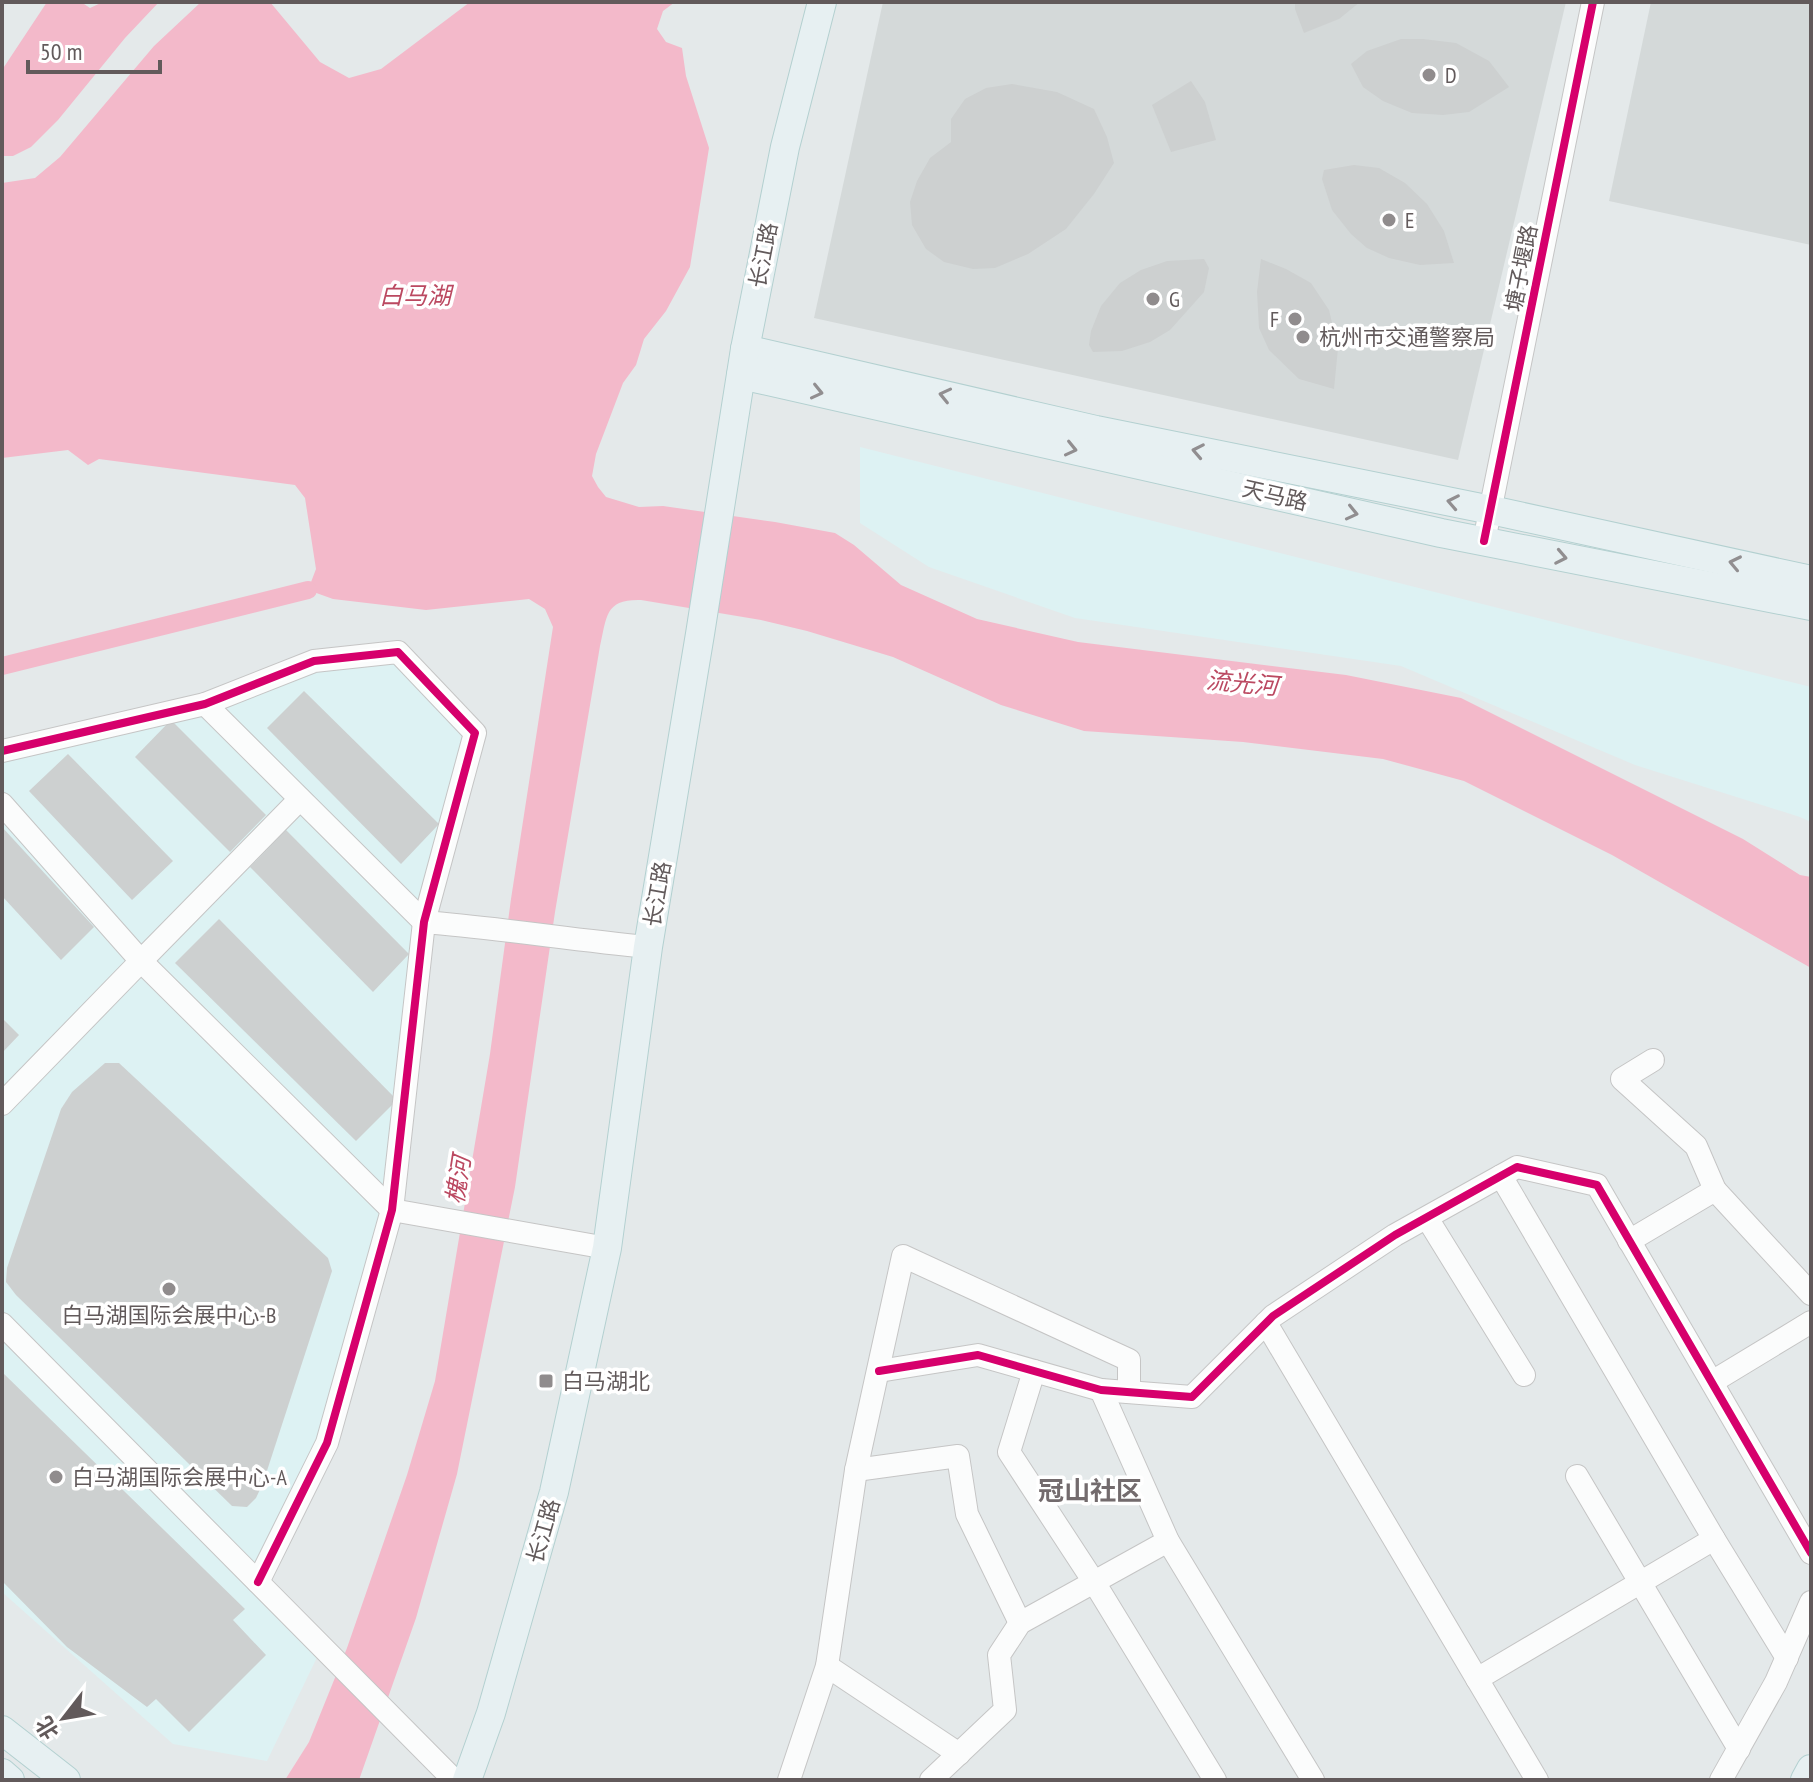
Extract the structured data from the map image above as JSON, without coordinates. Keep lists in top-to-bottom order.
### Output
{
  "streets": {
    "main road": ["长江路", "天马路"],
    "street": ["塘子堰路"]
  },
  "crossings": [
    ["长江路", "天马路"],
    ["塘子堰路", "天马路"]
  ],
  "districts": ["冠山社区"],
  "water": ["白马湖", "流光河", "槐河"],
  "places": {
    "other": [
      "D",
      "E",
      "G",
      "F",
      "杭州市交通警察局",
      "白马湖国际会展中心-B",
      "白马湖国际会展中心-A"
    ],
    "transit": ["白马湖北"]
  },
  "scale_bar": "50 m",
  "north": "bottom left"
}
